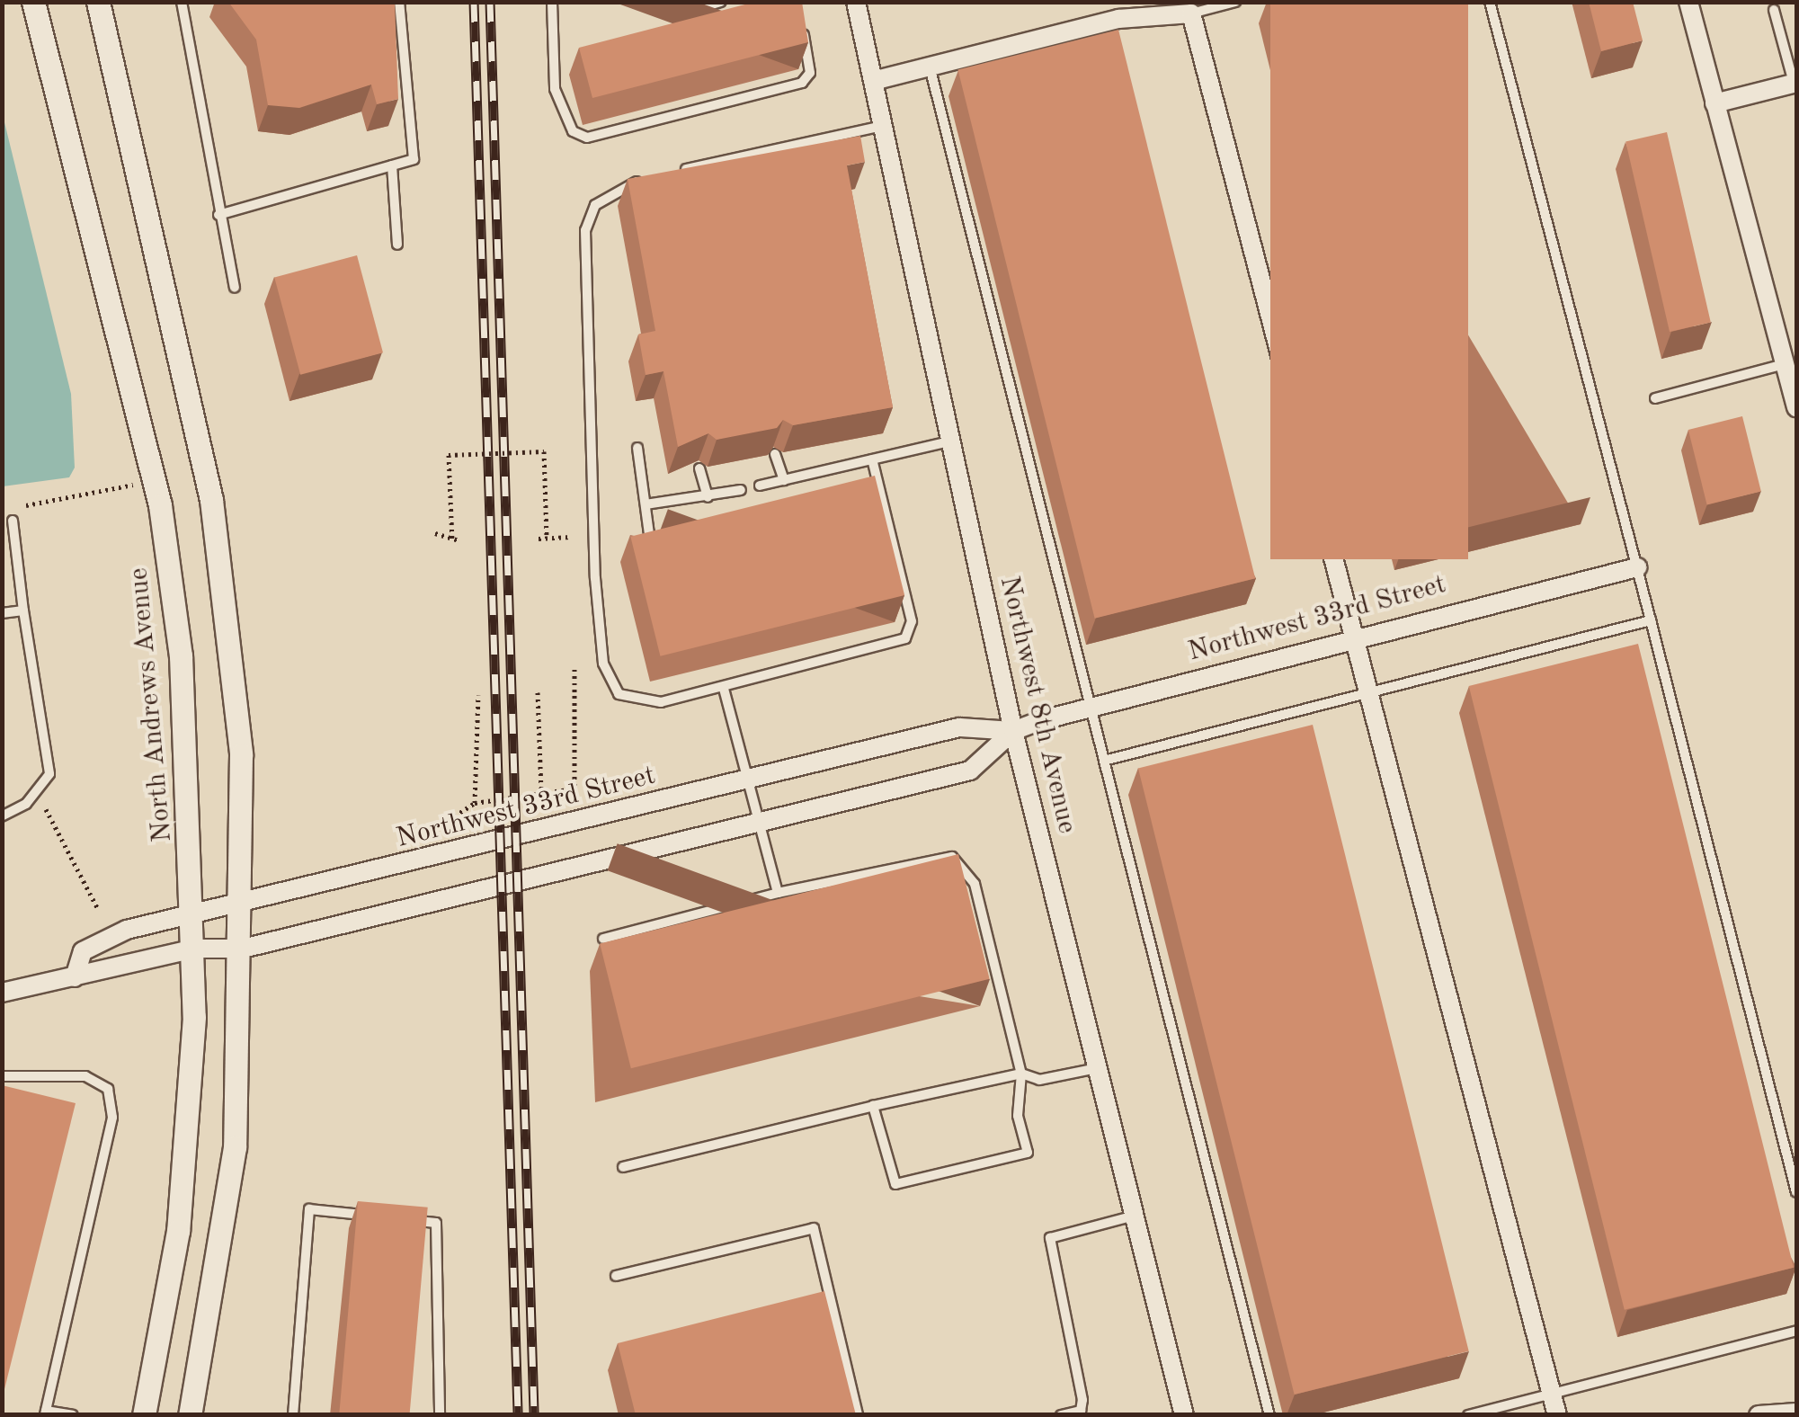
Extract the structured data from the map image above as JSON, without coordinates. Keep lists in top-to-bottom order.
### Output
{
  "streets": {
    "street": ["Northwest 33rd Street", "North Andrews Avenue", "Northwest 8th Avenue"]
  },
  "crossings": [
    ["Northwest 33rd Street", "North Andrews Avenue"],
    ["Northwest 33rd Street", "Northwest 8th Avenue"]
  ]
}
